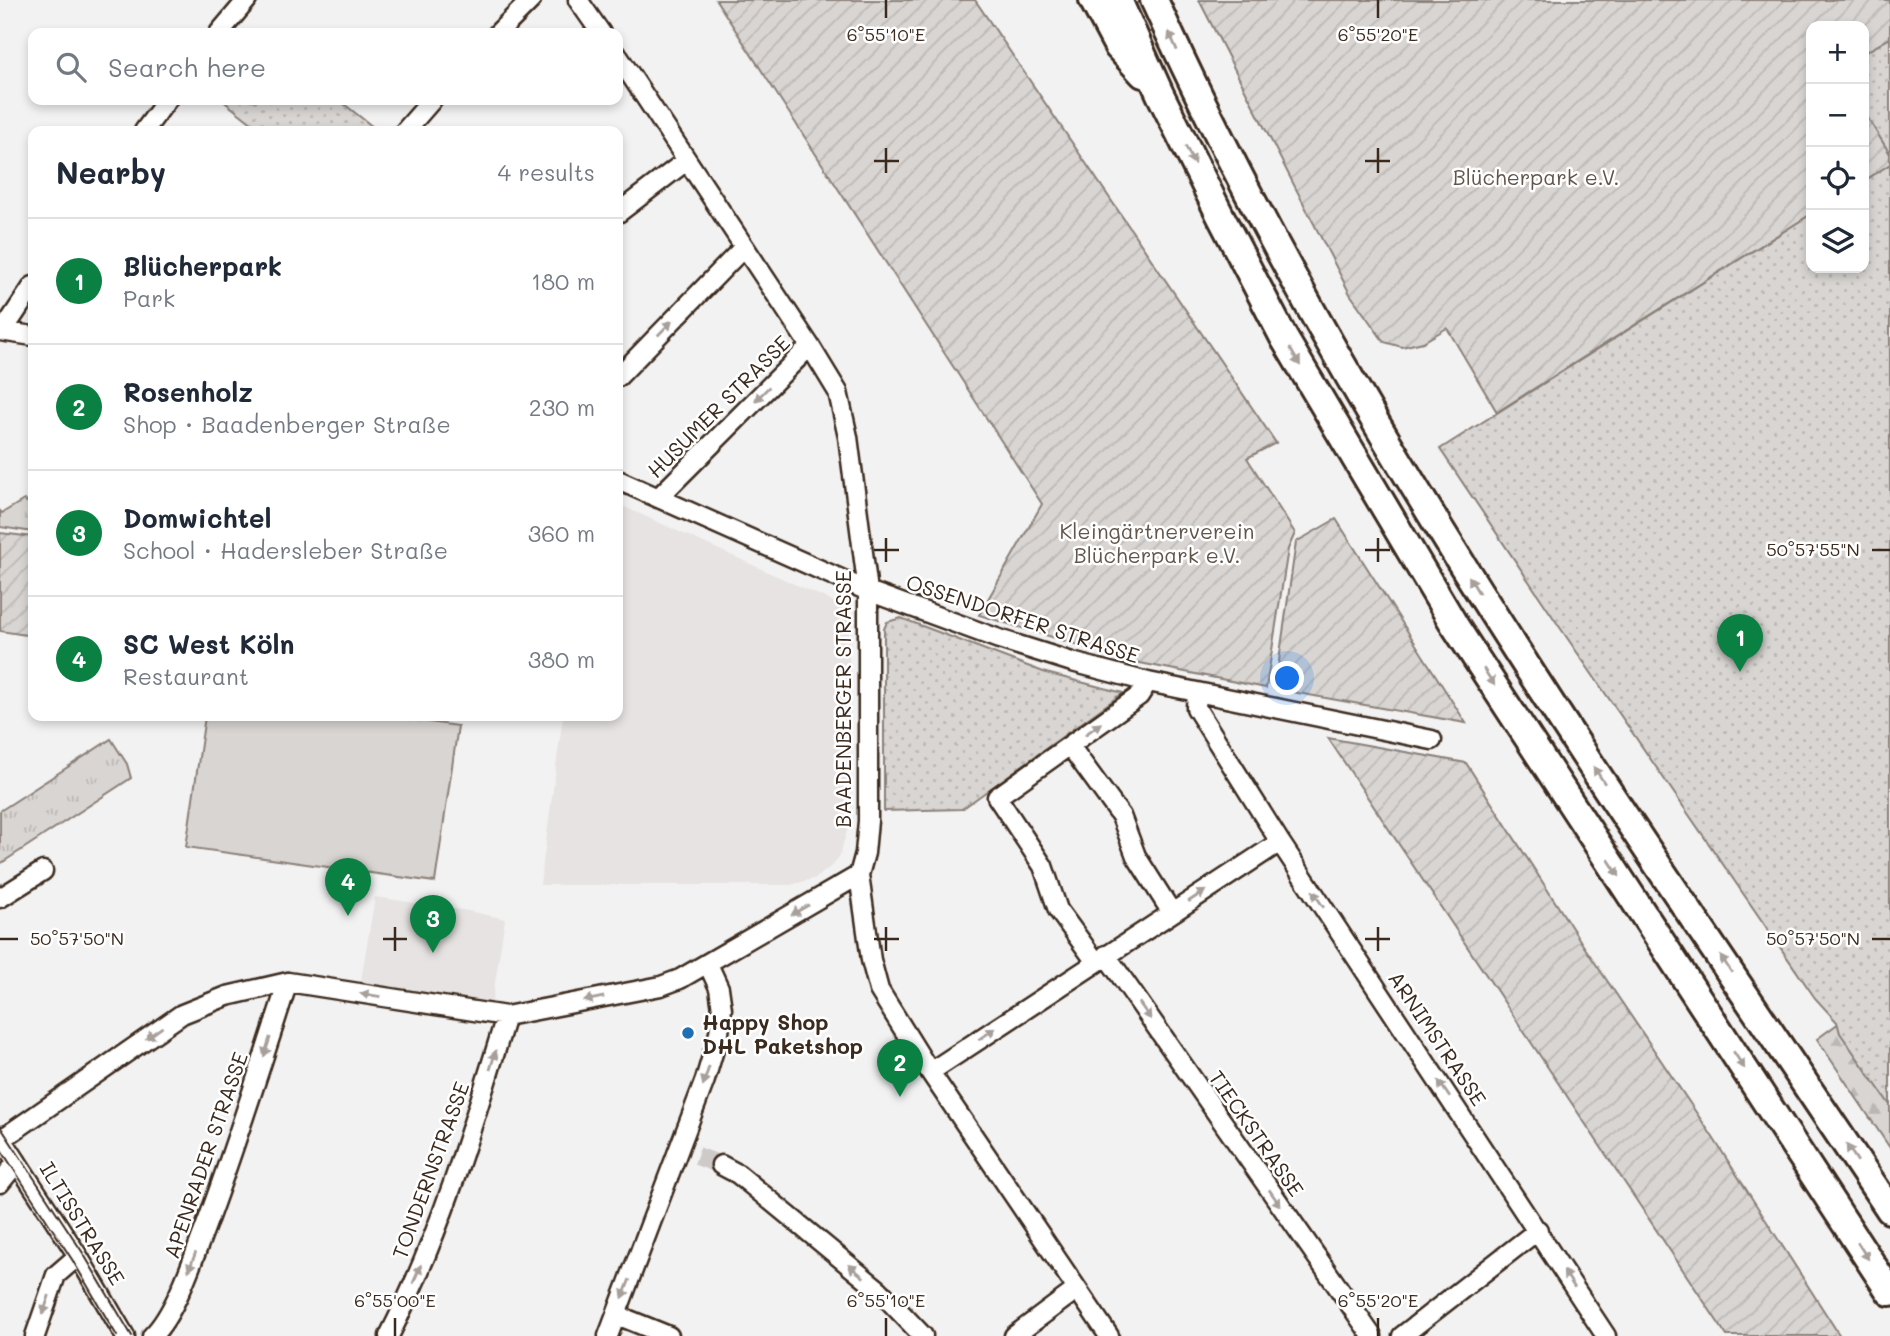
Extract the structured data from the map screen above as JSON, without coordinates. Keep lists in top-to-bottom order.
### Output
{
  "streets": {
    "street": [
      "HUSUMER STRASSE",
      "OSSENDORFER STRASSE",
      "BAADENBERGER STRASSE",
      "ARNIMSTRASSE",
      "TIECKSTRASSE",
      "APENRADER STRASSE",
      "TONDERNSTRASSE",
      "ILTISSTRASSE"
    ]
  },
  "crossings": [
    ["HUSUMER STRASSE", "OSSENDORFER STRASSE"],
    ["HUSUMER STRASSE", "BAADENBERGER STRASSE"],
    ["OSSENDORFER STRASSE", "BAADENBERGER STRASSE"],
    ["OSSENDORFER STRASSE", "ARNIMSTRASSE"]
  ],
  "one_way": [
    "ARNIMSTRASSE",
    "TIECKSTRASSE",
    "APENRADER STRASSE",
    "TONDERNSTRASSE"
  ],
  "parks": ["Blücherpark e.V.", "Kleingärtnerverein Blücherpark e.V."],
  "places": ["Happy Shop DHL Paketshop"],
  "page": {
    "map_buttons": ["+", "−"],
    "search": "Search here",
    "heading": ["Nearby", "4 results"],
    "list": [
      {
        "mark": "1",
        "name": "Blücherpark",
        "note": "Park",
        "value": "180 m"
      },
      {
        "mark": "2",
        "name": "Rosenholz",
        "note": "Shop · Baadenberger Straße",
        "value": "230 m"
      },
      {
        "mark": "3",
        "name": "Domwichtel",
        "note": "School · Hadersleber Straße",
        "value": "360 m"
      },
      {
        "mark": "4",
        "name": "SC West Köln",
        "note": "Restaurant",
        "value": "380 m"
      }
    ],
    "pins": [
      "1",
      "4",
      "3",
      "2"
    ]
  },
  "coordinates": [
    "6°55'10\"E",
    "6°55'20\"E",
    "50°57'55\"N",
    "50°57'50\"N",
    "6°55'00\"E"
  ]
}
